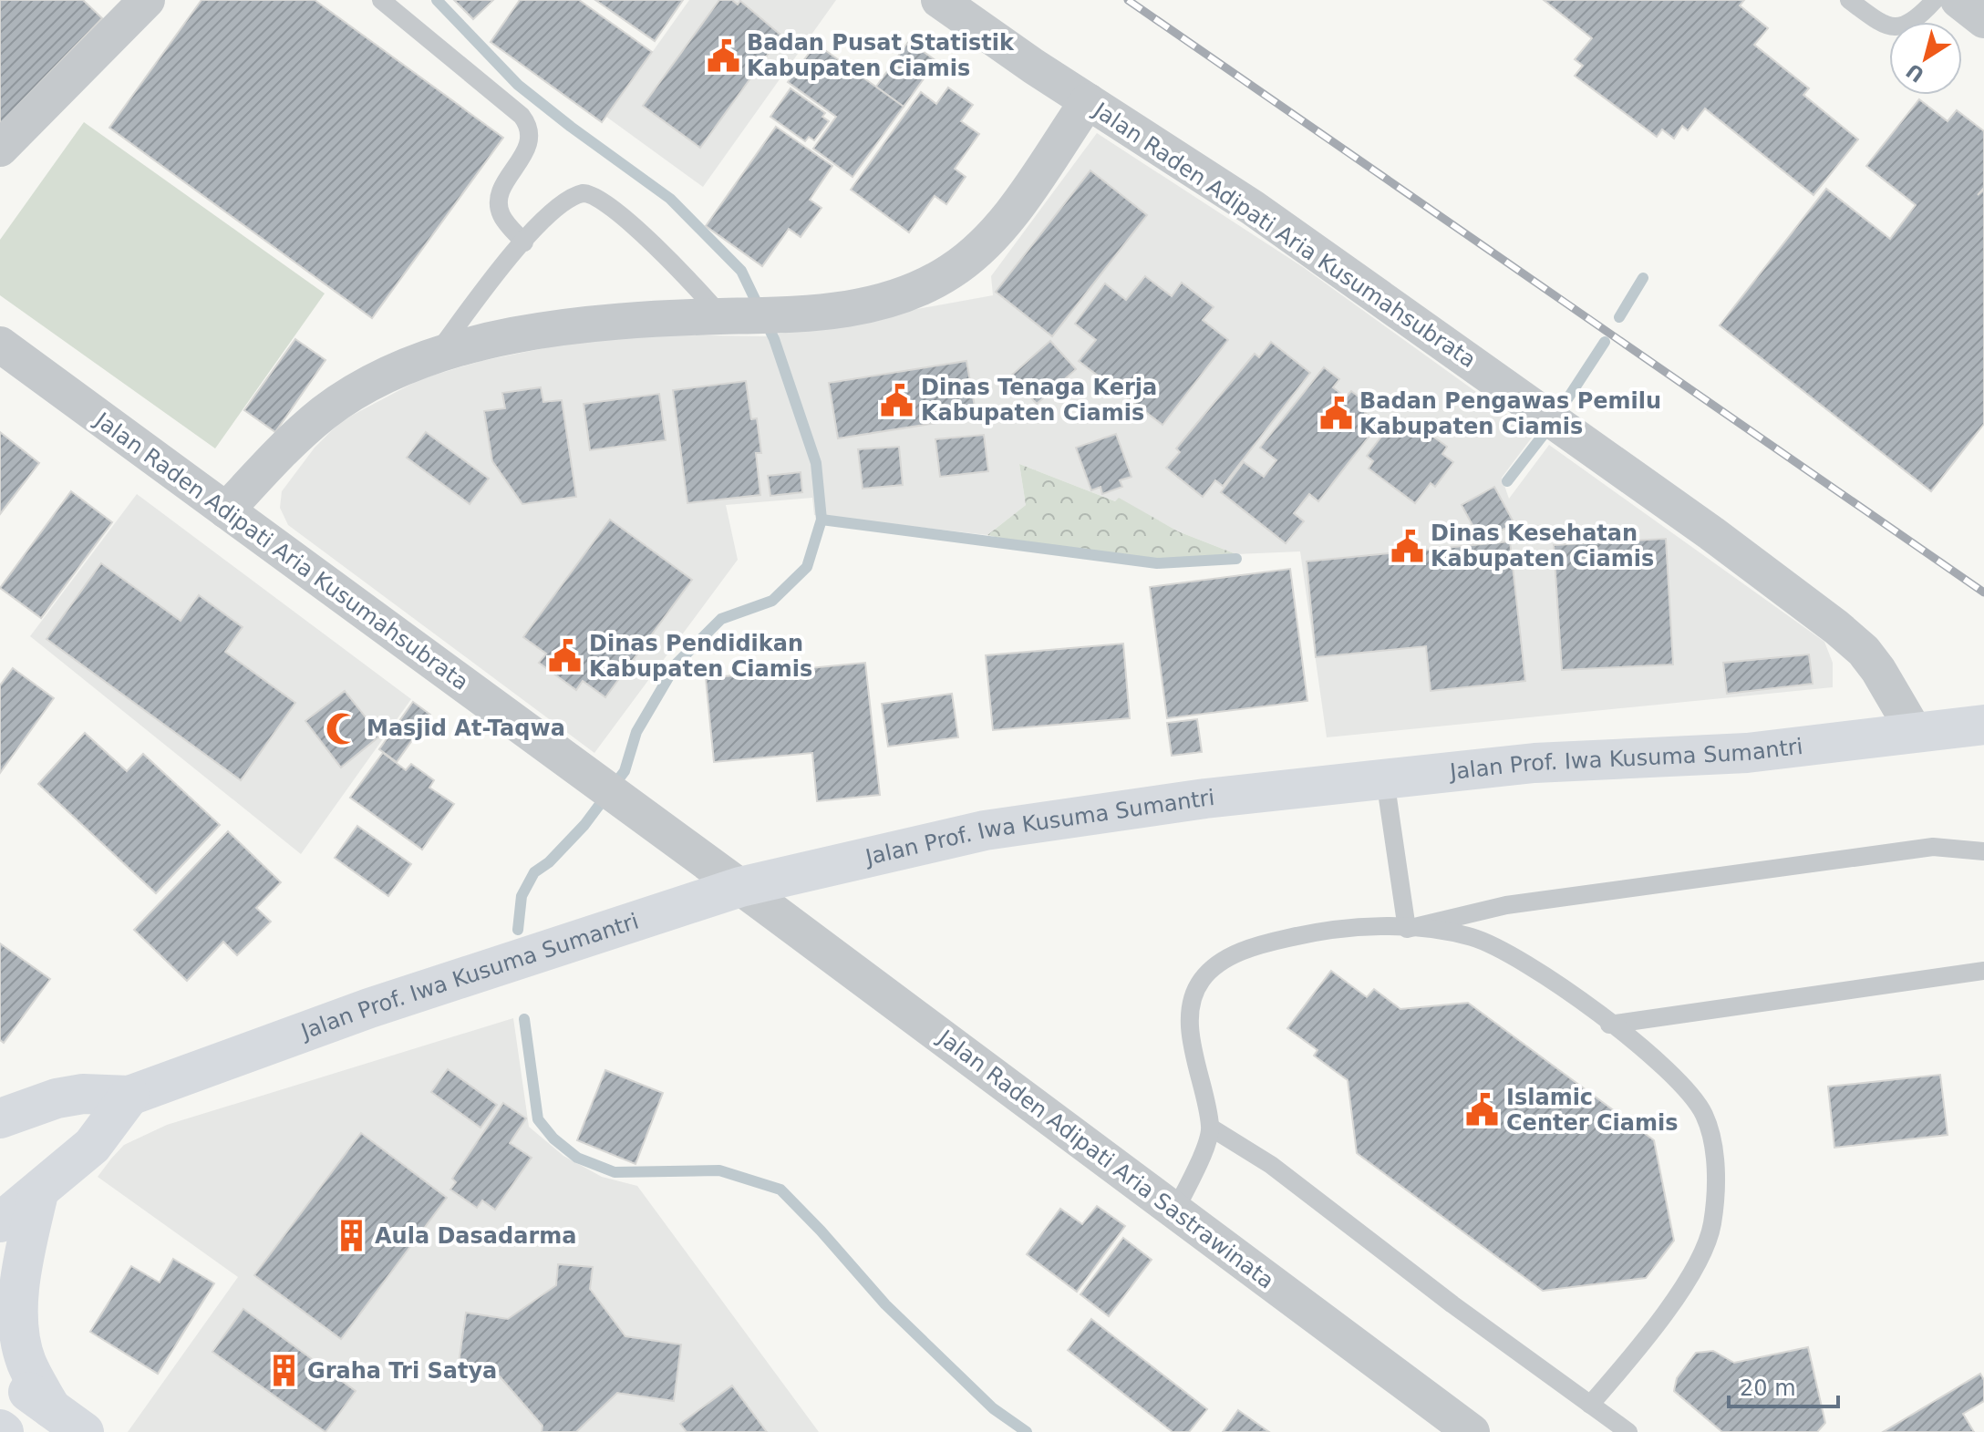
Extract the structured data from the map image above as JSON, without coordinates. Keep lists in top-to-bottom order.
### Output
{
  "streets": {
    "main road": ["Jalan Prof. Iwa Kusuma Sumantri"],
    "street": ["Jalan Raden Adipati Aria Kusumahsubrata", "Jalan Raden Adipati Aria Sastrawinata"]
  },
  "crossings": [
    ["Jalan Raden Adipati Aria Kusumahsubrata", "Jalan Prof. Iwa Kusuma Sumantri"],
    ["Jalan Raden Adipati Aria Kusumahsubrata", "Jalan Raden Adipati Aria Sastrawinata"],
    ["Jalan Prof. Iwa Kusuma Sumantri", "Jalan Raden Adipati Aria Sastrawinata"]
  ],
  "places": {
    "public building": [
      "Badan Pusat Statistik Kabupaten Ciamis",
      "Dinas Tenaga Kerja Kabupaten Ciamis",
      "Badan Pengawas Pemilu Kabupaten Ciamis",
      "Dinas Kesehatan Kabupaten Ciamis",
      "Dinas Pendidikan Kabupaten Ciamis",
      "Islamic Center Ciamis"
    ],
    "mosque": ["Masjid At-Taqwa"],
    "building": ["Aula Dasadarma", "Graha Tri Satya"]
  },
  "scale_bar": "20 m",
  "north": "bottom left"
}
